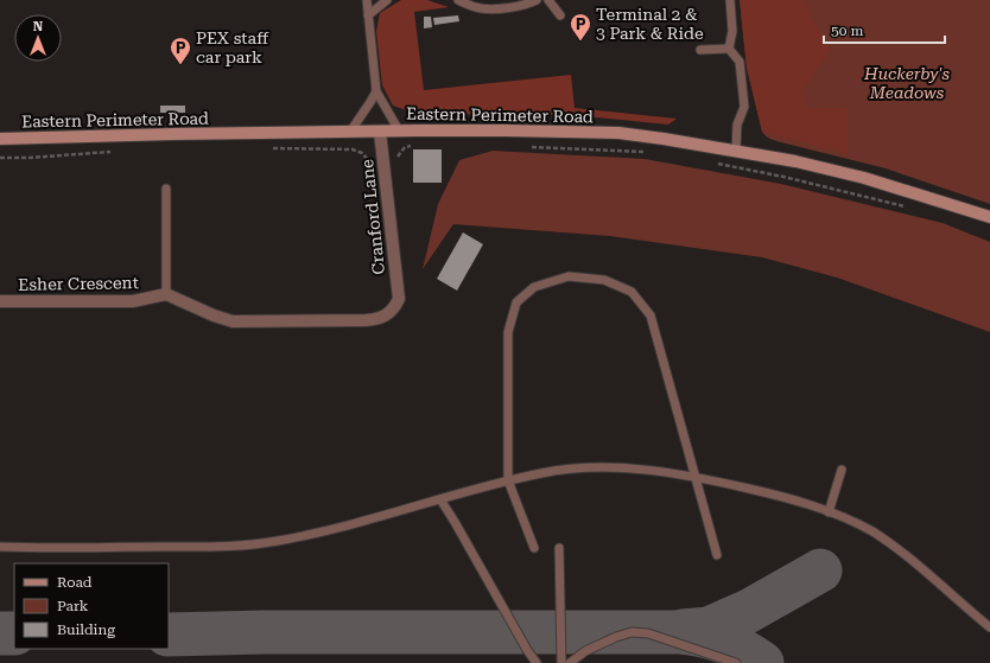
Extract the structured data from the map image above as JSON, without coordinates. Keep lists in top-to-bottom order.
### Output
{
  "streets": {
    "street": ["Eastern Perimeter Road", "Cranford Lane", "Esher Crescent"]
  },
  "crossings": [
    ["Eastern Perimeter Road", "Cranford Lane"],
    ["Cranford Lane", "Esher Crescent"]
  ],
  "parks": ["Huckerby's Meadows"],
  "places": {
    "parking": ["Terminal 2 & 3 Park & Ride", "PEX staff car park"]
  },
  "legend": ["Road", "Park", "Building"],
  "scale_bar": "50 m",
  "north": "top"
}
